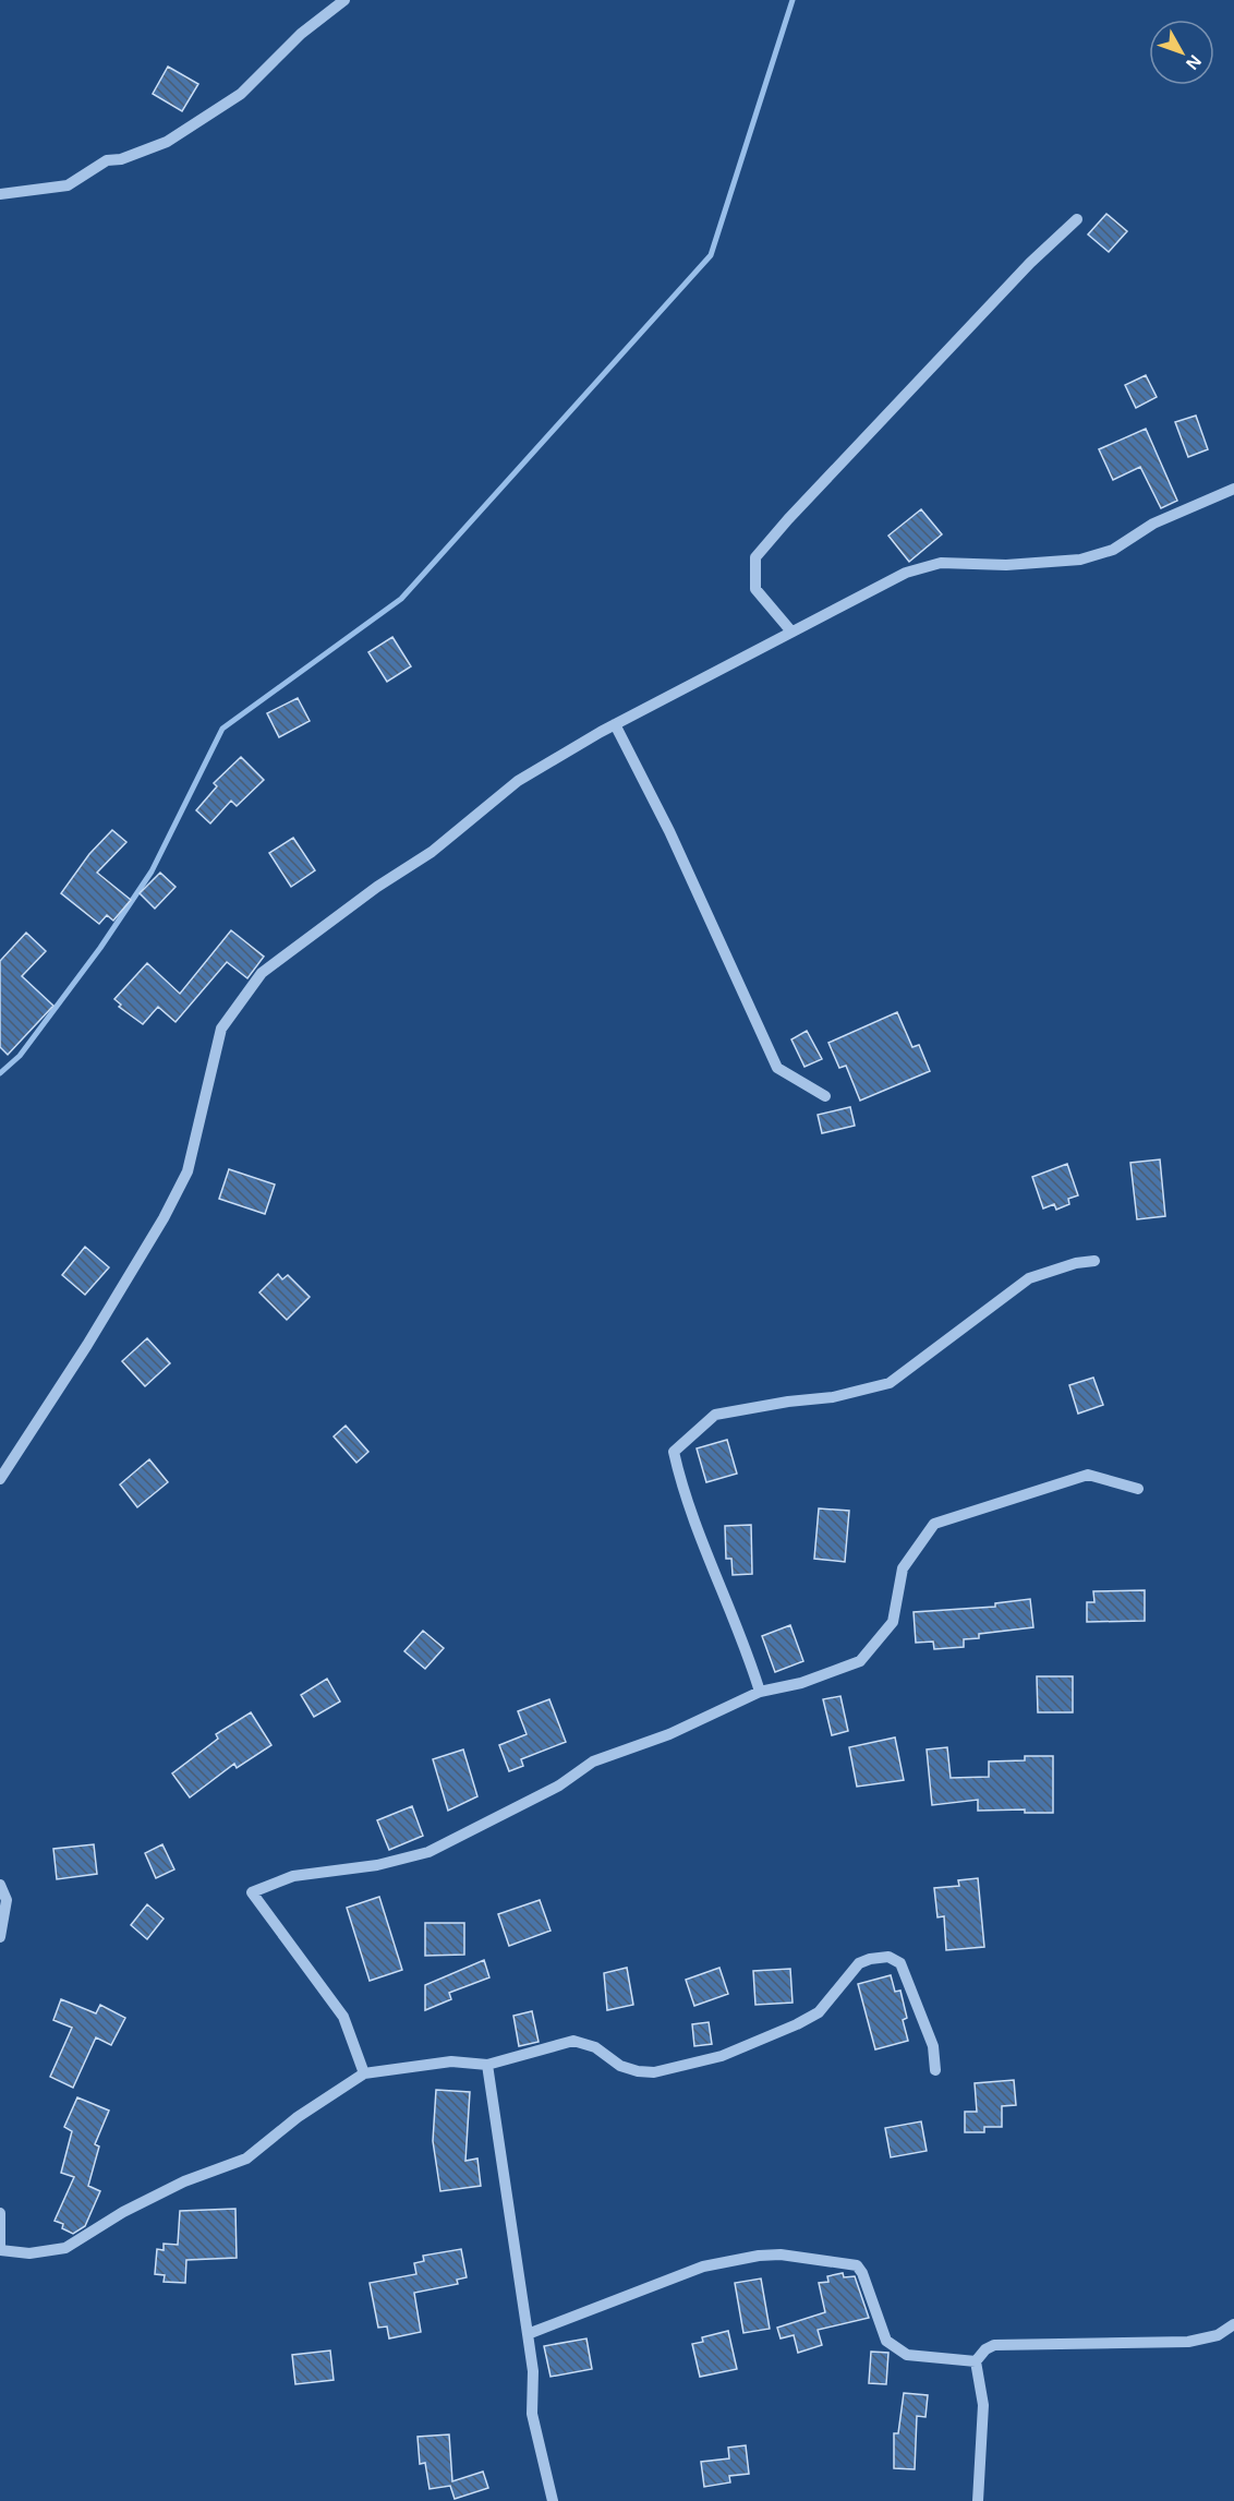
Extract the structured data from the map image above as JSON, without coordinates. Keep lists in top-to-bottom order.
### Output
{
  "north": "bottom right"
}
